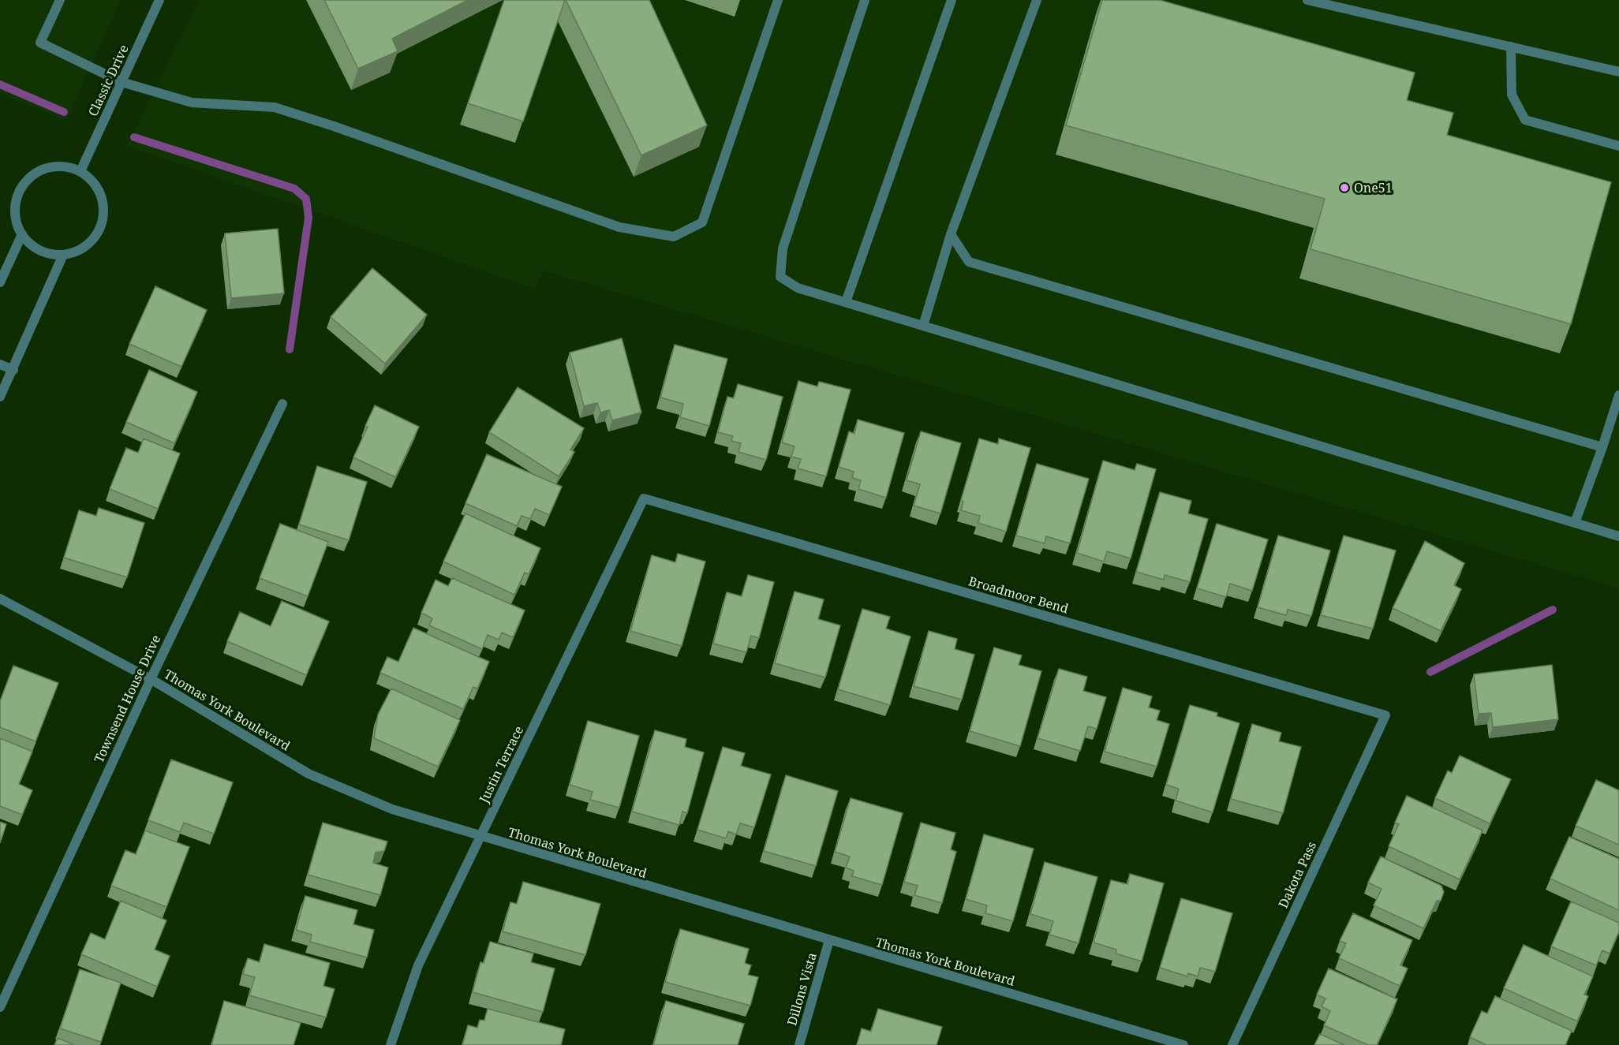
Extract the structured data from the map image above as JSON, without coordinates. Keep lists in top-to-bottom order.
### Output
{
  "streets": {
    "street": [
      "Classic Drive",
      "Broadmoor Bend",
      "Townsend House Drive",
      "Thomas York Boulevard",
      "Justin Terrace",
      "Dakota Pass",
      "Dillons Vista"
    ]
  },
  "crossings": [
    ["Broadmoor Bend", "Justin Terrace"],
    ["Broadmoor Bend", "Dakota Pass"],
    ["Townsend House Drive", "Thomas York Boulevard"],
    ["Thomas York Boulevard", "Justin Terrace"],
    ["Thomas York Boulevard", "Dillons Vista"]
  ],
  "places": ["One51"]
}
